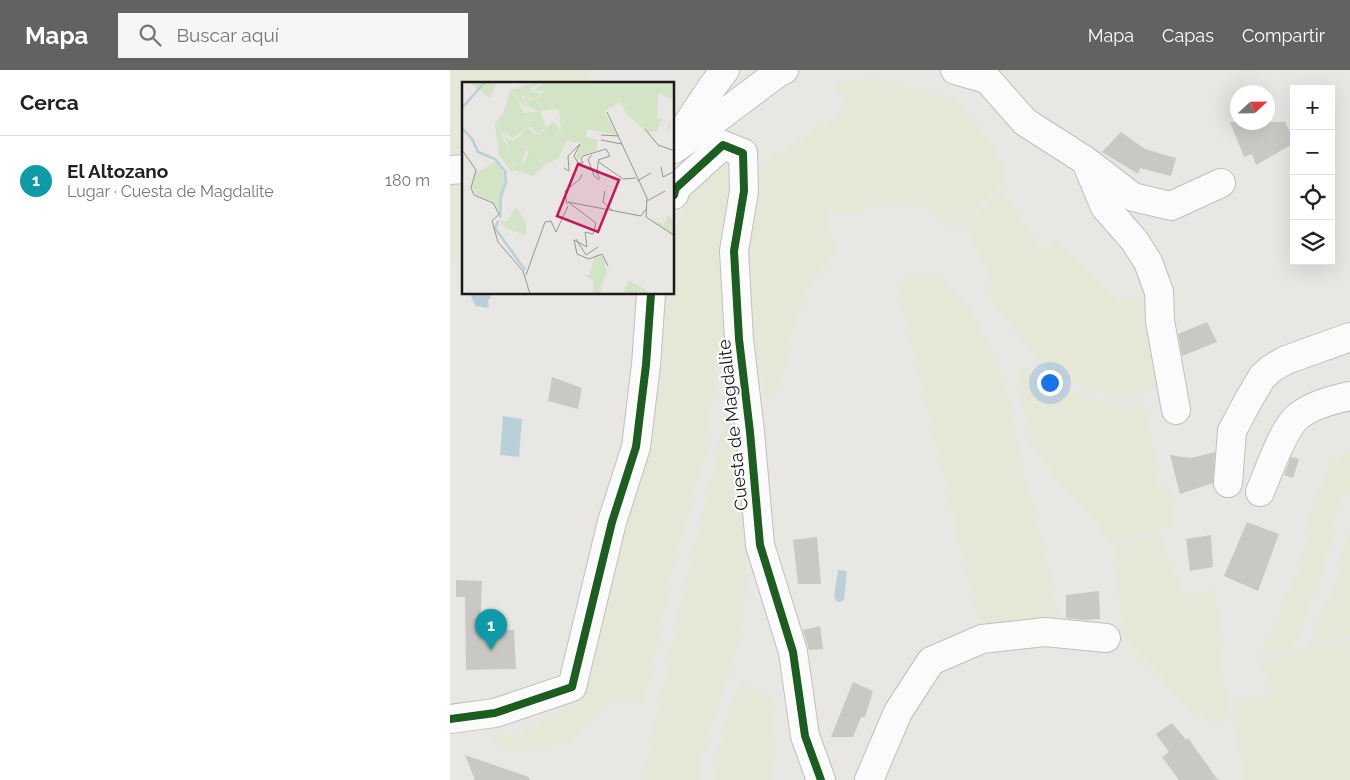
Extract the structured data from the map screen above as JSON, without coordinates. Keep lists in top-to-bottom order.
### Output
{
  "streets": {
    "street": ["Cuesta de Magdalite"]
  },
  "north": "right",
  "page": {
    "header": "Mapa",
    "search": "Buscar aquí",
    "nav": ["Mapa", "Capas", "Compartir"],
    "heading": "Cerca",
    "map_buttons": ["+", "−"],
    "list": [
      {
        "mark": "1",
        "name": "El Altozano",
        "note": "Lugar · Cuesta de Magdalite",
        "value": "180 m"
      }
    ],
    "pins": "1"
  }
}
